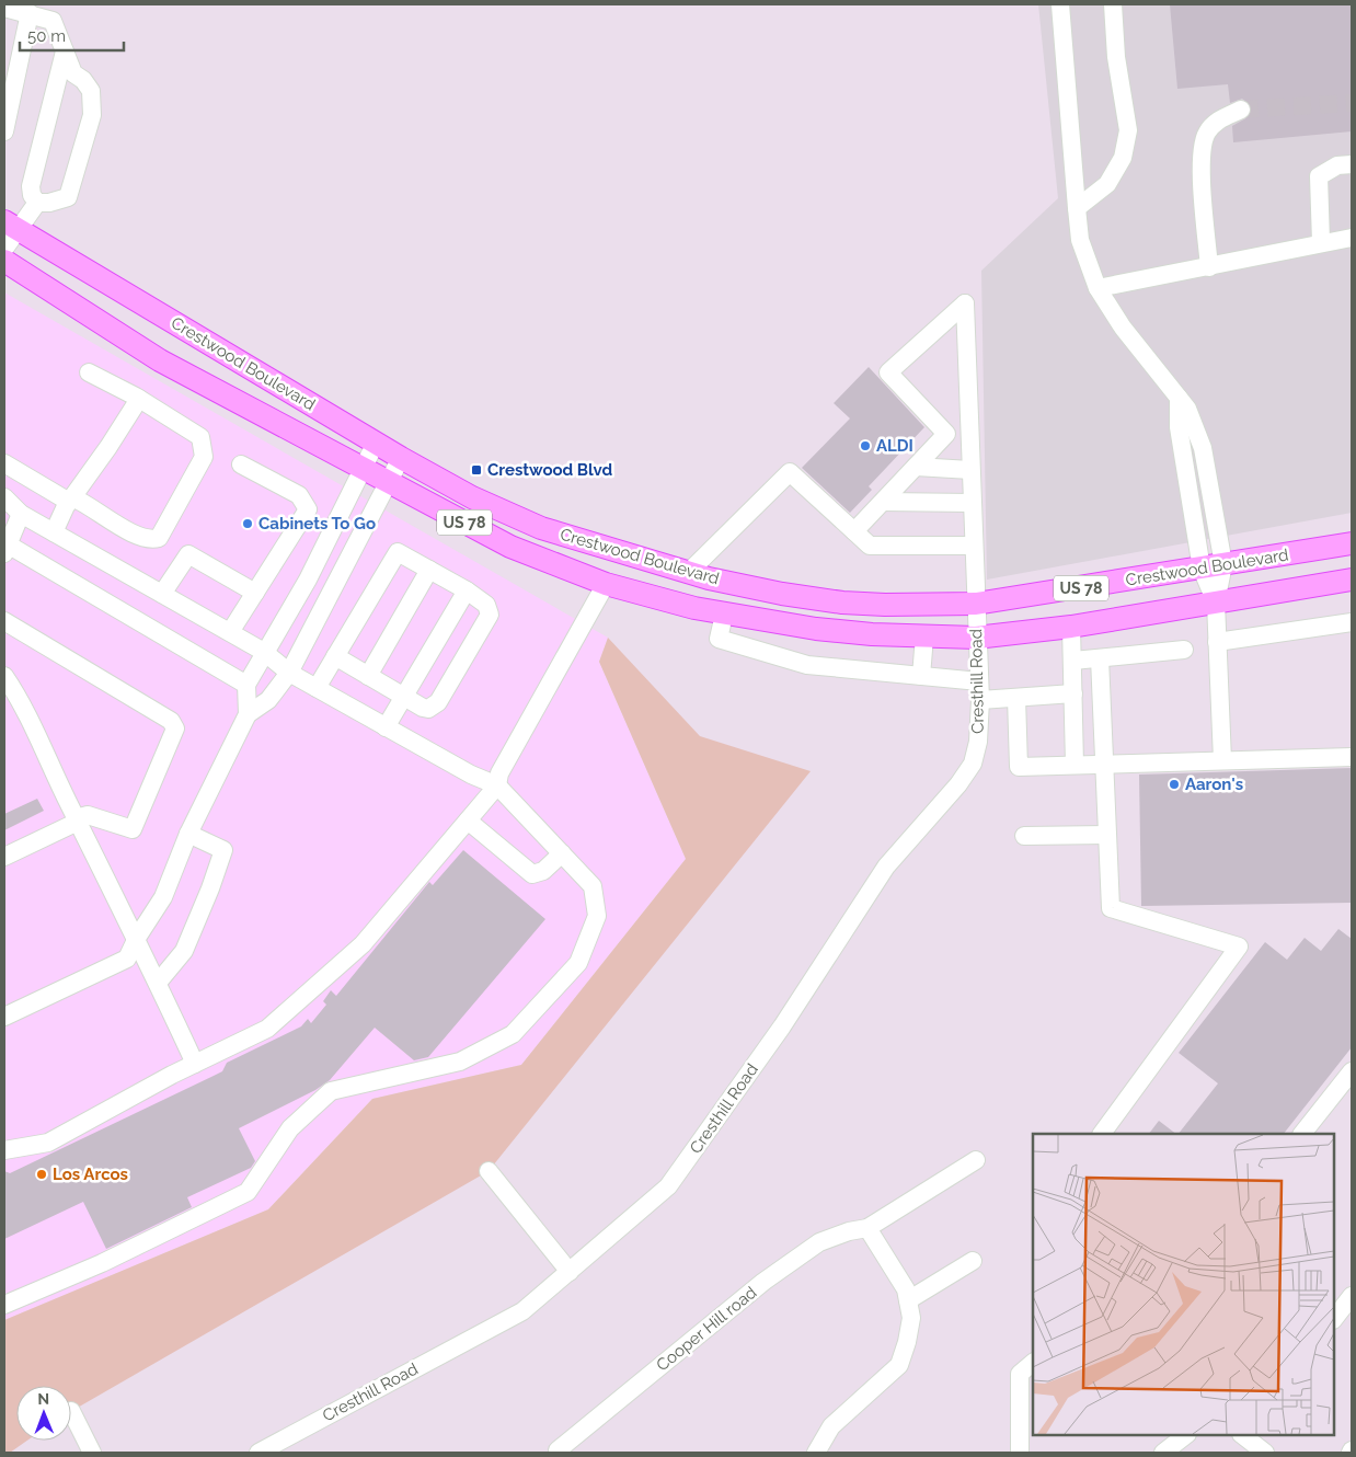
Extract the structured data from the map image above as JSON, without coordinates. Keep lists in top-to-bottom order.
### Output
{
  "streets": {
    "main road": ["Crestwood Boulevard", "US 78"],
    "street": ["Cresthill Road", "Cooper Hill road"]
  },
  "crossings": [
    ["Crestwood Boulevard", "Cresthill Road"]
  ],
  "places": {
    "other": [
      "ALDI",
      "Cabinets To Go",
      "Aaron's",
      "Los Arcos"
    ],
    "transit": ["Crestwood Blvd"]
  },
  "scale_bar": "50 m",
  "north": "top"
}
